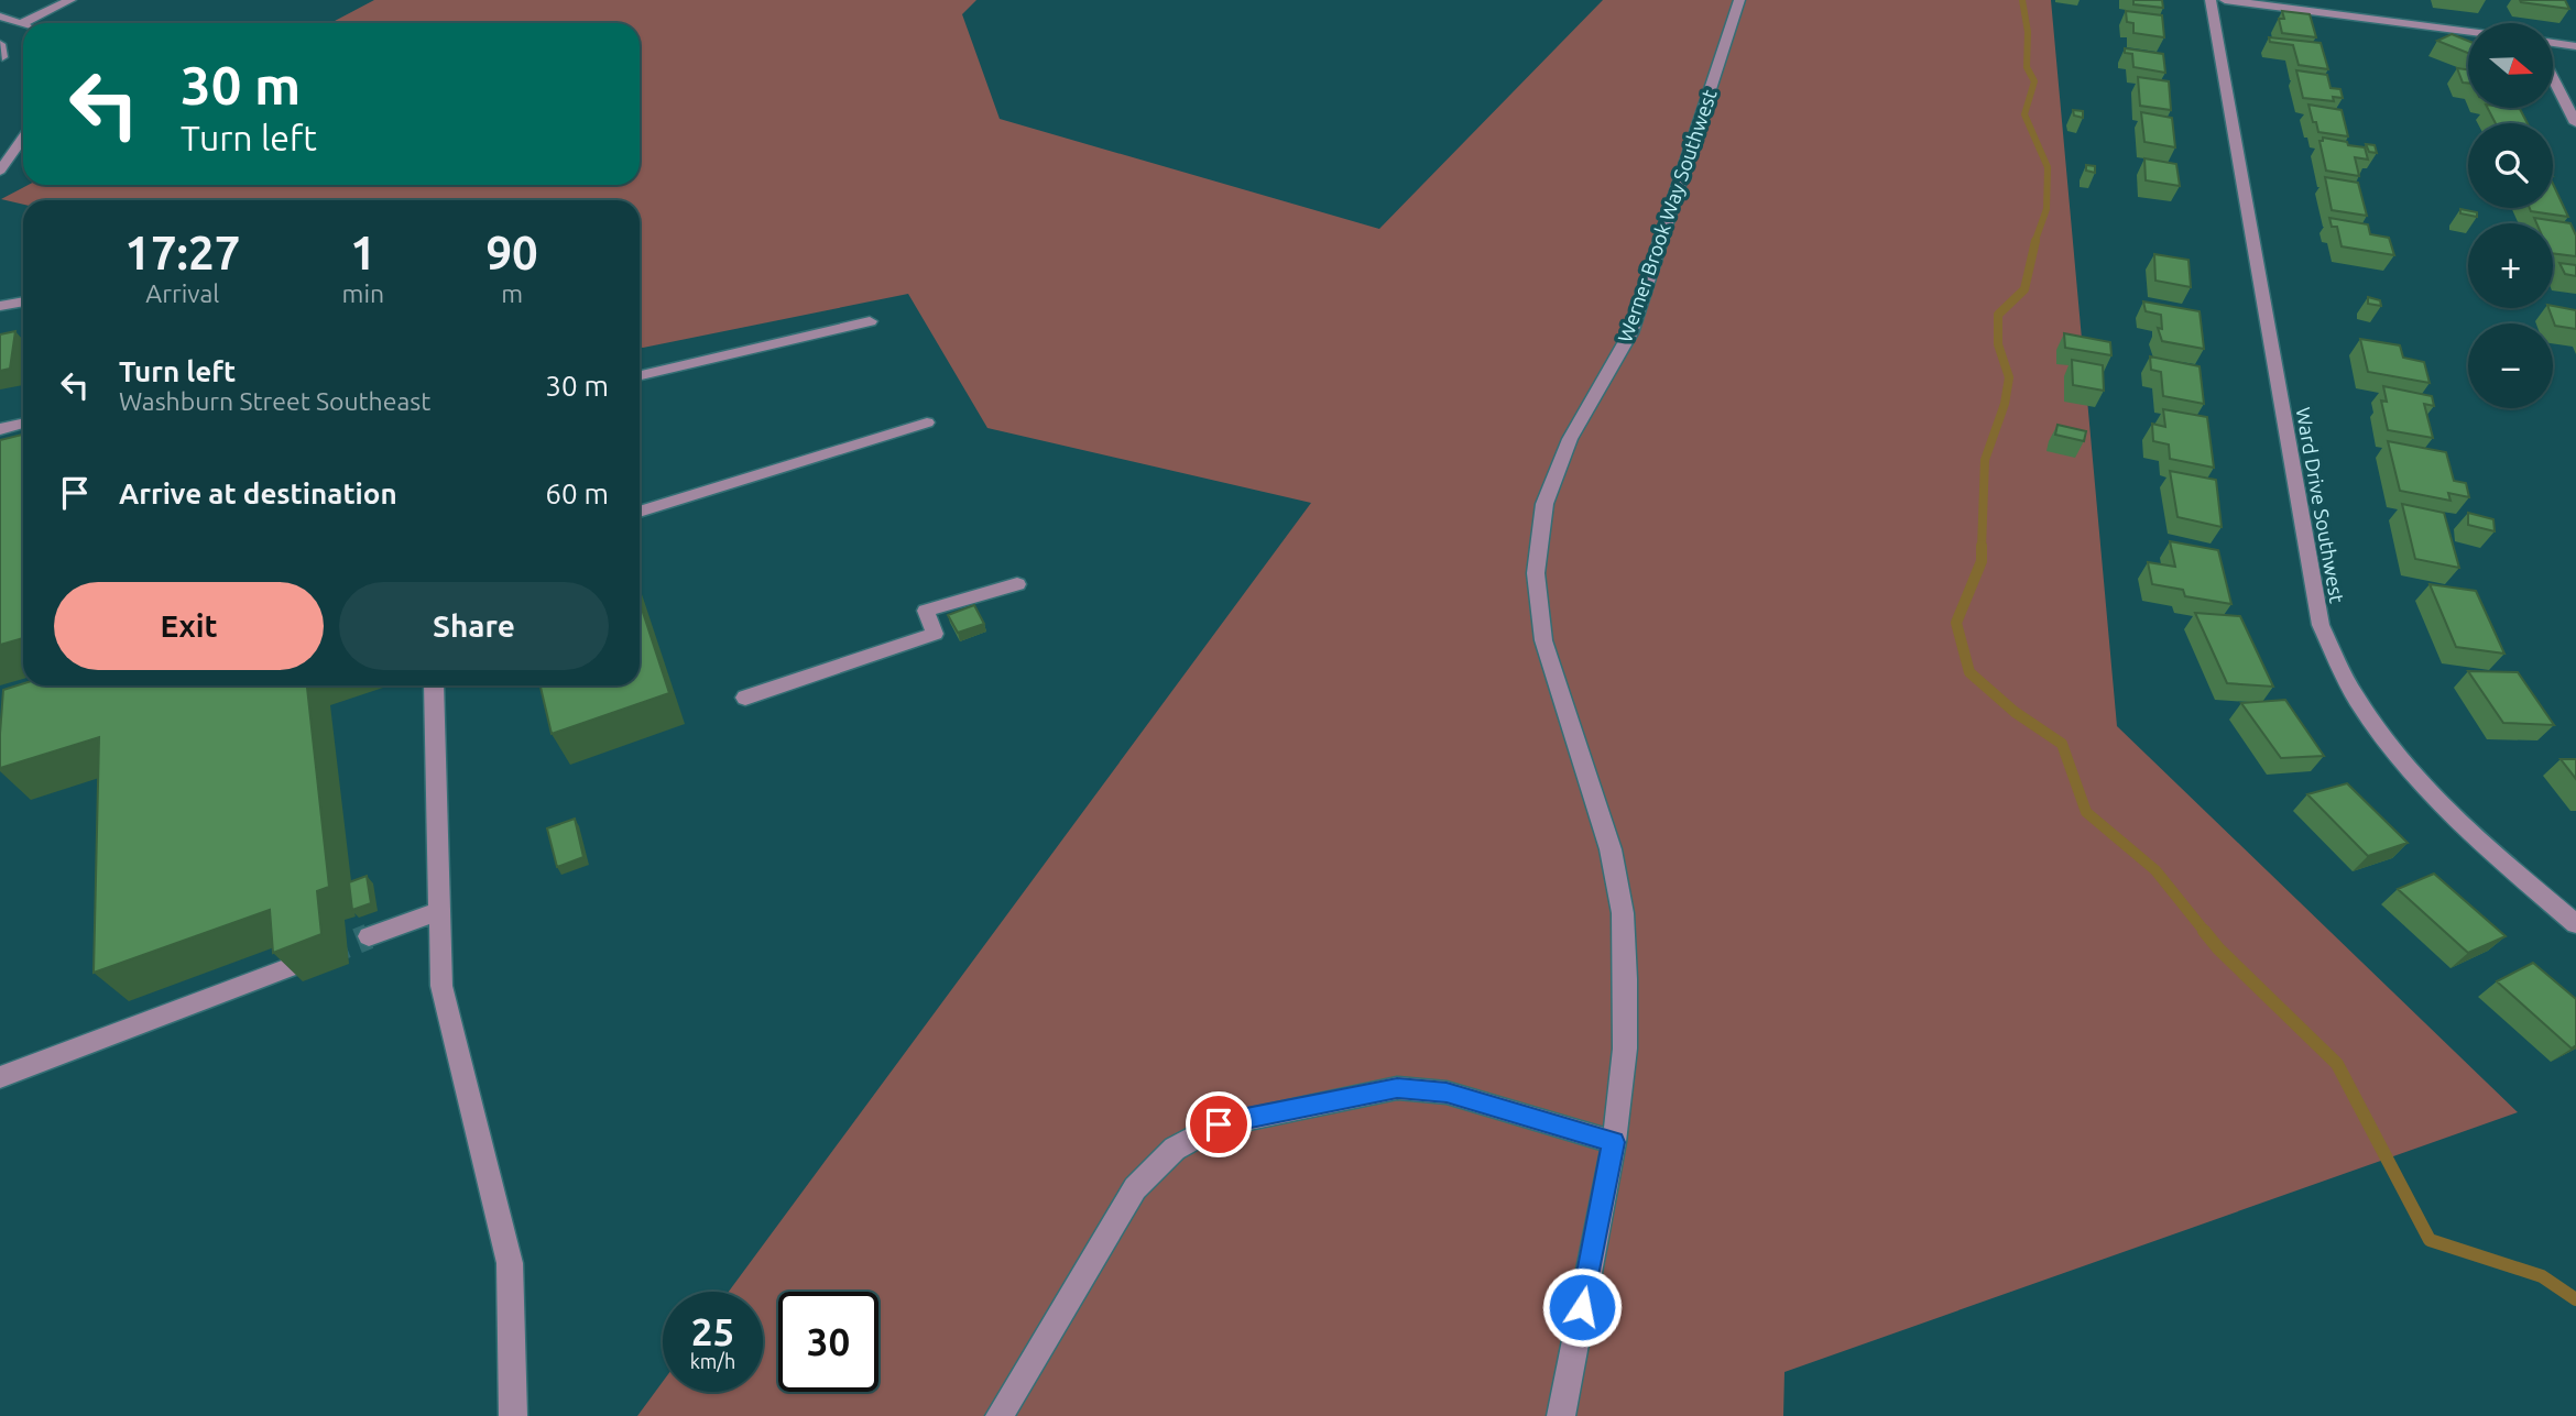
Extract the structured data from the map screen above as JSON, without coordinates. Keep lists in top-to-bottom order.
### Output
{
  "streets": {
    "street": ["Werner Brook Way Southwest", "Ward Drive Southwest"]
  },
  "north": "right",
  "page": {
    "map_buttons": ["+", "−"],
    "turn": ["30 m", "Turn left"],
    "eta": [
      "17:27",
      "Arrival",
      "1",
      "min",
      "90",
      "m"
    ],
    "list": [
      {
        "name": "Turn left",
        "note": "Washburn Street Southeast",
        "value": "30 m"
      },
      {
        "name": "Arrive at destination",
        "value": "60 m"
      }
    ],
    "buttons": ["Exit", "Share"],
    "speed": "25 km/h",
    "limit": "30"
  }
}
